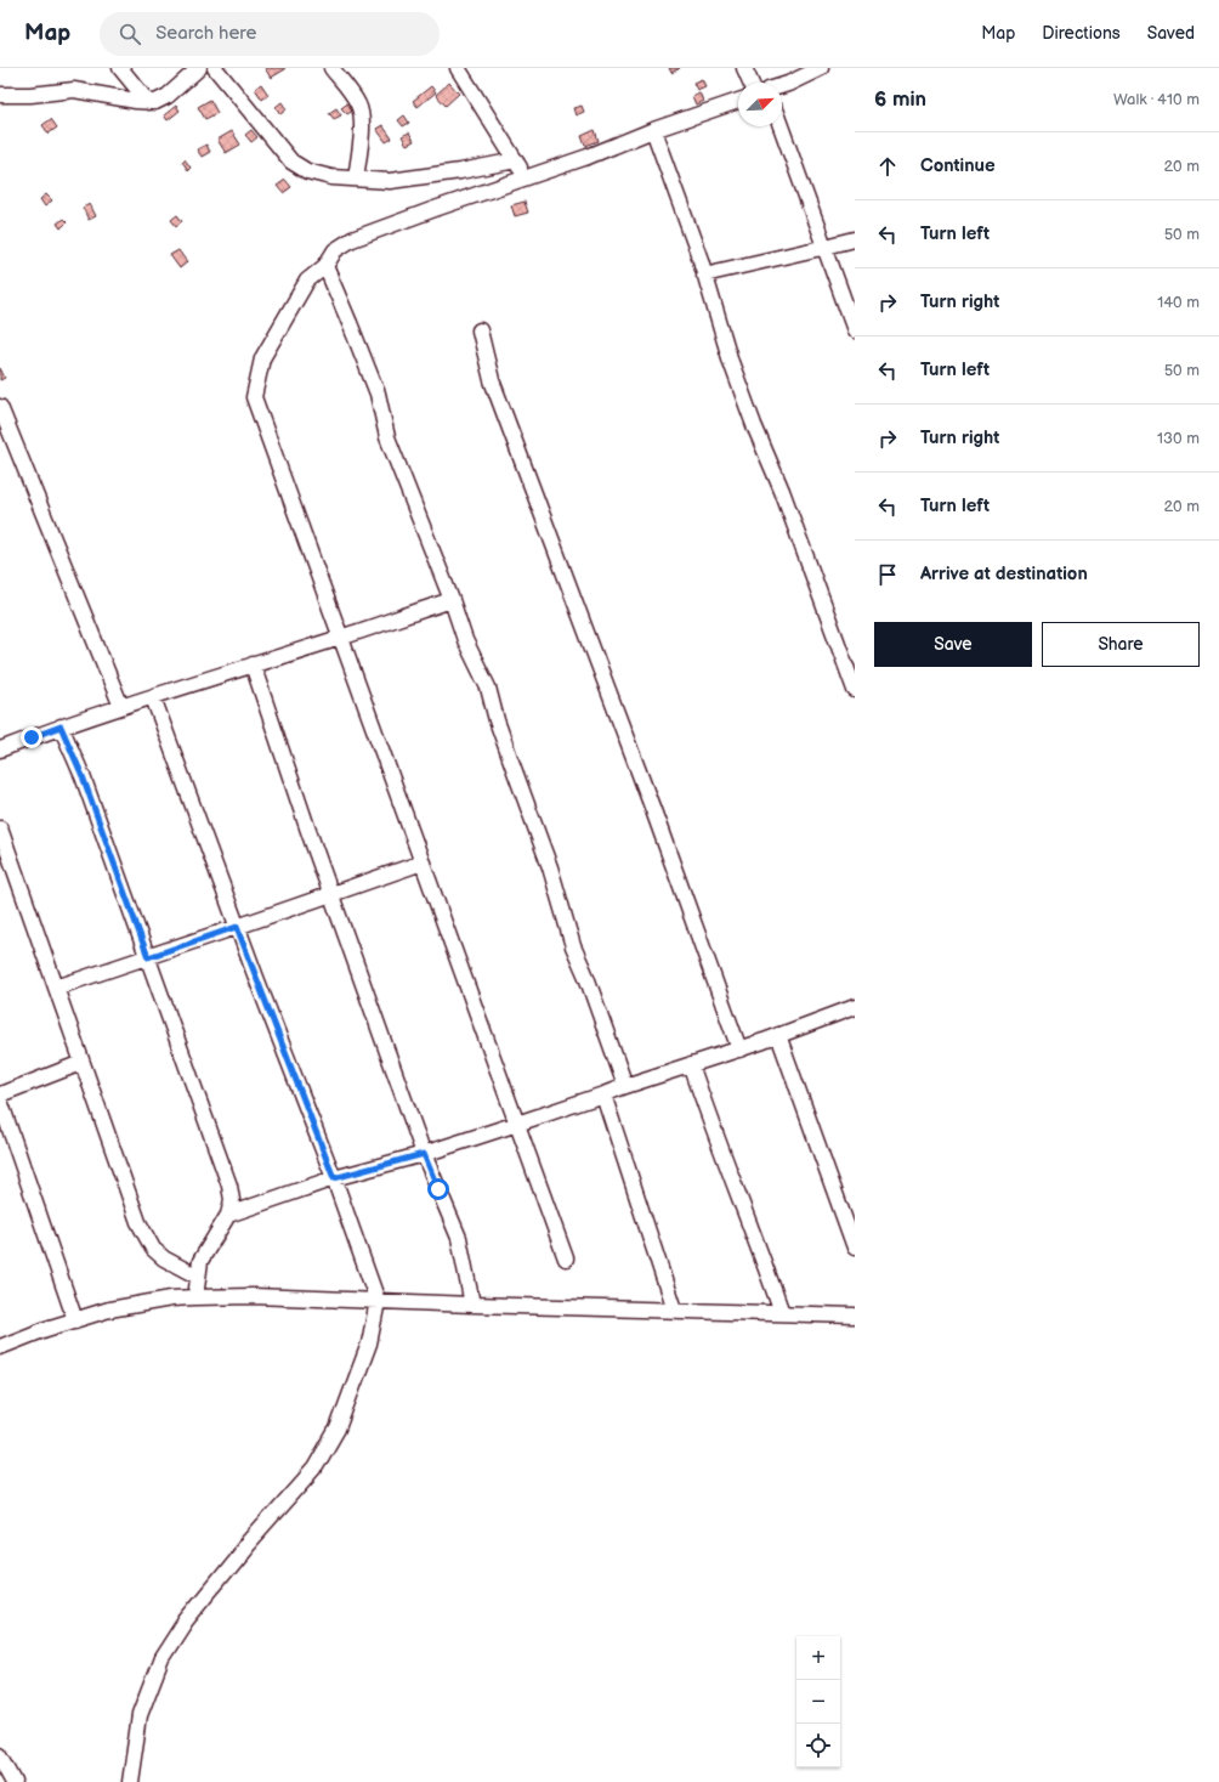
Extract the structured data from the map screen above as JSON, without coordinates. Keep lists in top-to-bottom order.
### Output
{
  "north": "top right",
  "page": {
    "header": "Map",
    "search": "Search here",
    "nav": ["Map", "Directions", "Saved"],
    "heading": ["6 min", "Walk · 410 m"],
    "list": [
      ["Continue", "20 m"],
      ["Turn left", "50 m"],
      ["Turn right", "140 m"],
      ["Turn left", "50 m"],
      ["Turn right", "130 m"],
      ["Turn left", "20 m"],
      "Arrive at destination"
    ],
    "buttons": ["Save", "Share"],
    "map_buttons": ["+", "−"]
  }
}
